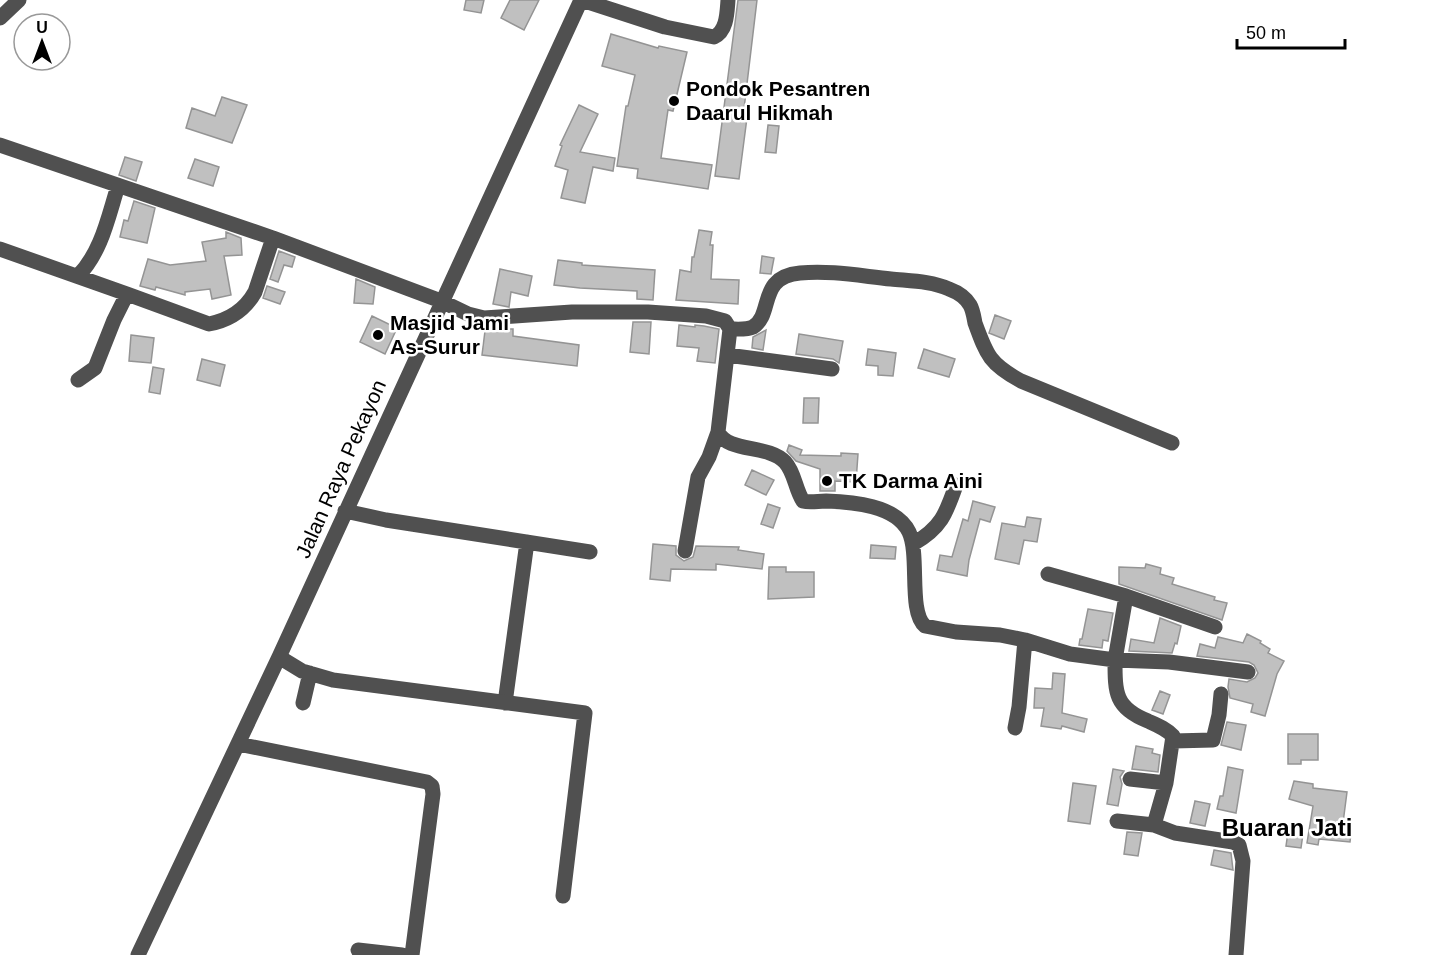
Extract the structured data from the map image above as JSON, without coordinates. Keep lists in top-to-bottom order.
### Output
{
  "streets": {
    "street": ["Jalan Raya Pekayon"]
  },
  "districts": ["Buaran Jati"],
  "places": ["Pondok Pesantren Daarul Hikmah", "Masjid Jami As-Surur", "TK Darma Aini"],
  "scale_bar": "50 m",
  "north": "top"
}
